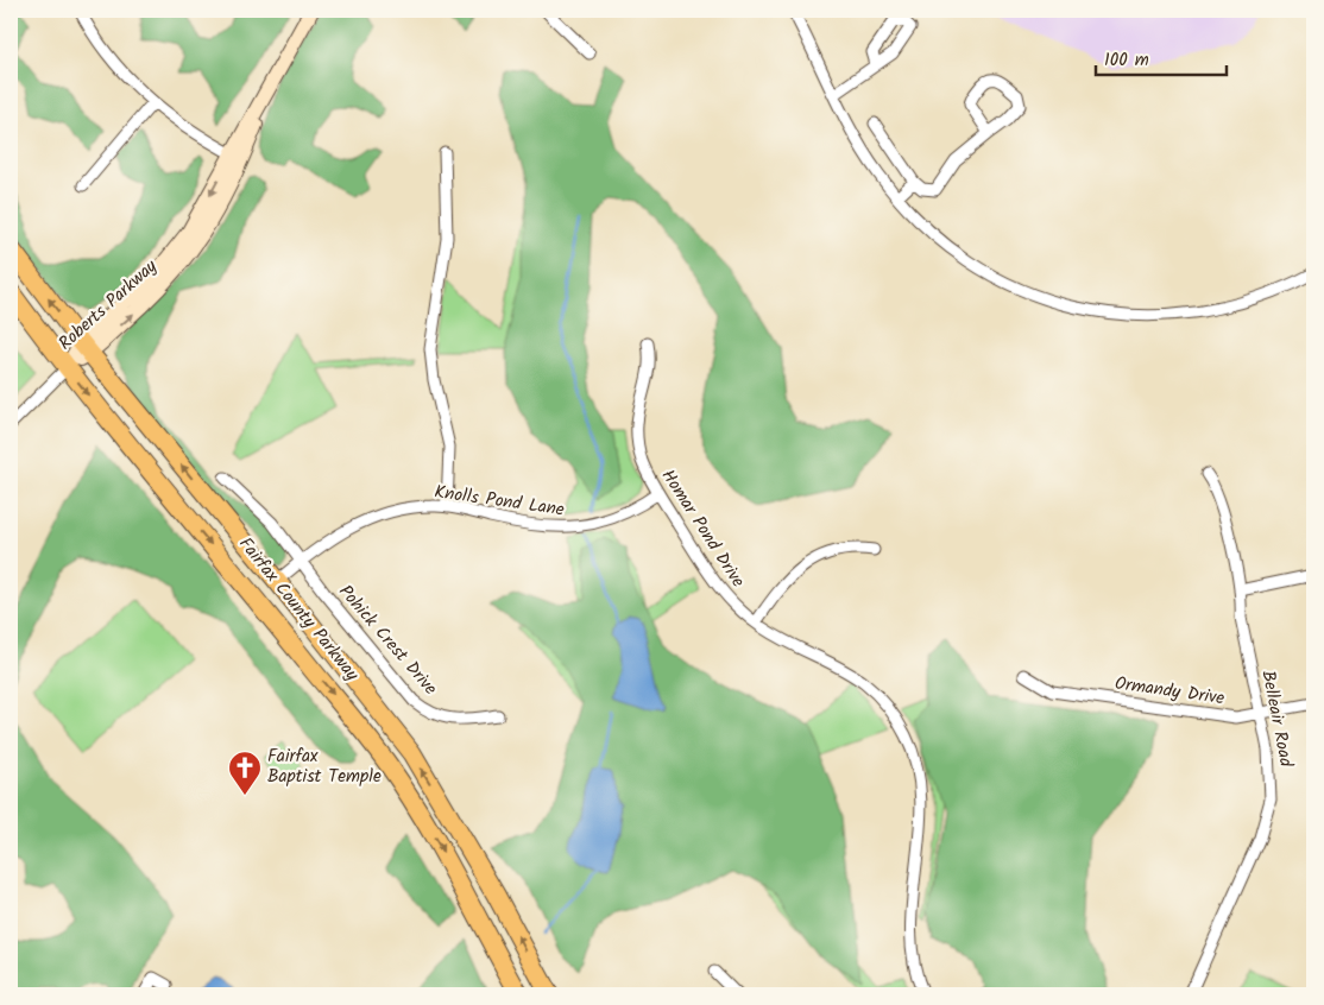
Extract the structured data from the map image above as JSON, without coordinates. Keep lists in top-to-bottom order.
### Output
{
  "streets": {
    "highway": ["Fairfax County Parkway"],
    "main road": ["Roberts Parkway"],
    "street": [
      "Knolls Pond Lane",
      "Homar Pond Drive",
      "Pohick Crest Drive",
      "Ormandy Drive",
      "Belleair Road"
    ]
  },
  "crossings": [
    ["Roberts Parkway", "Fairfax County Parkway"],
    ["Knolls Pond Lane", "Homar Pond Drive"],
    ["Knolls Pond Lane", "Fairfax County Parkway"],
    ["Knolls Pond Lane", "Pohick Crest Drive"],
    ["Ormandy Drive", "Belleair Road"]
  ],
  "places": {
    "church": ["Fairfax Baptist Temple"]
  },
  "scale_bar": "100 m"
}
